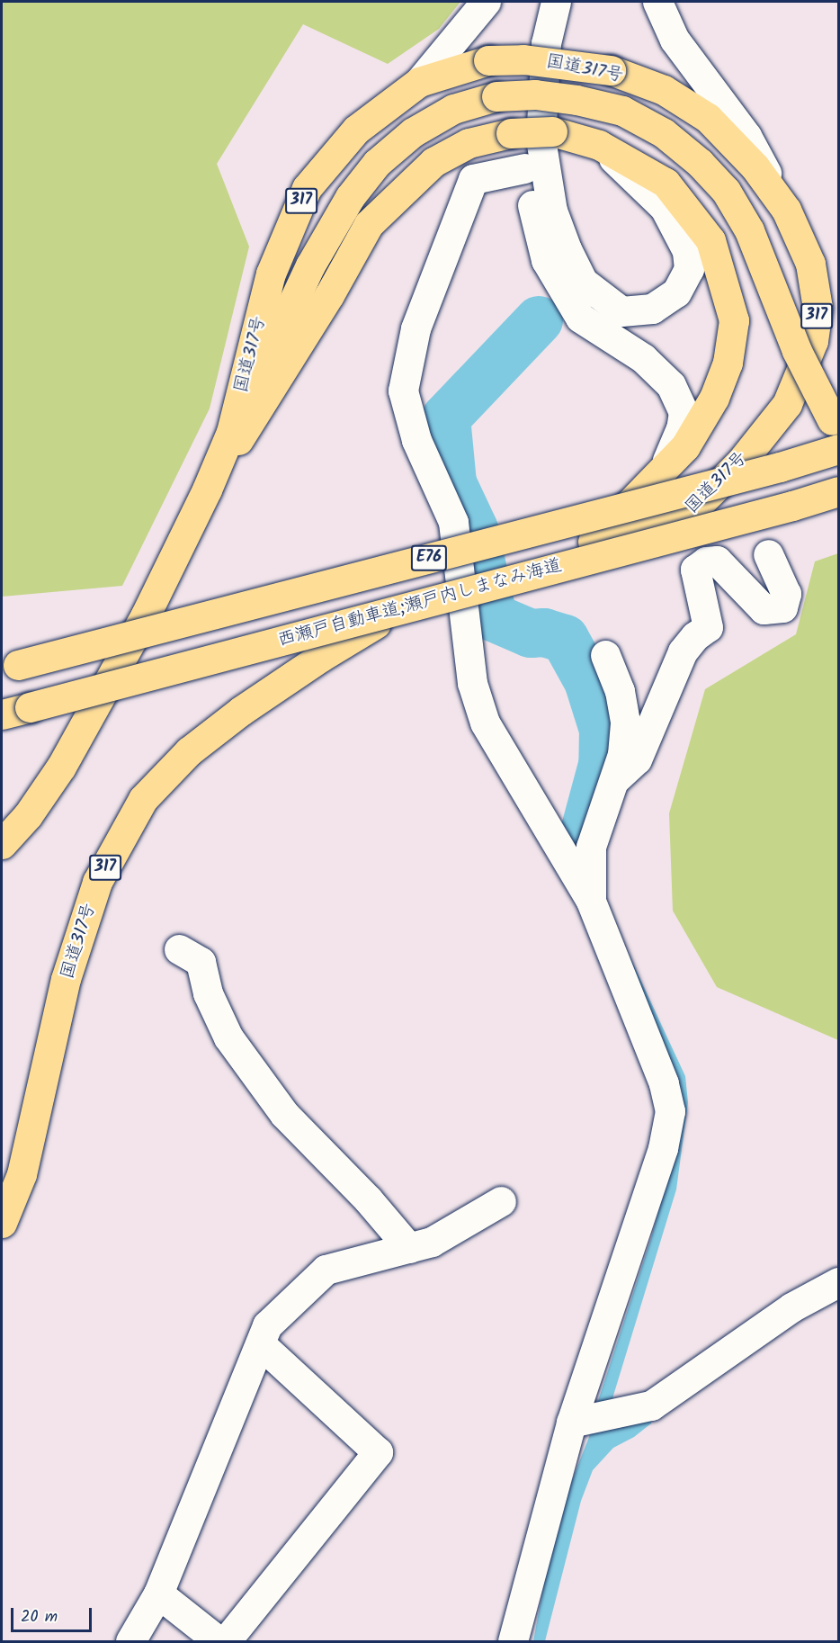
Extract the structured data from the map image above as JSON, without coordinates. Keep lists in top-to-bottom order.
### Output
{
  "streets": {
    "highway": [
      "国道317号",
      "317",
      "E76",
      "西瀬戸自動車道;瀬戸内しまなみ海道"
    ]
  },
  "scale_bar": "20 m"
}
